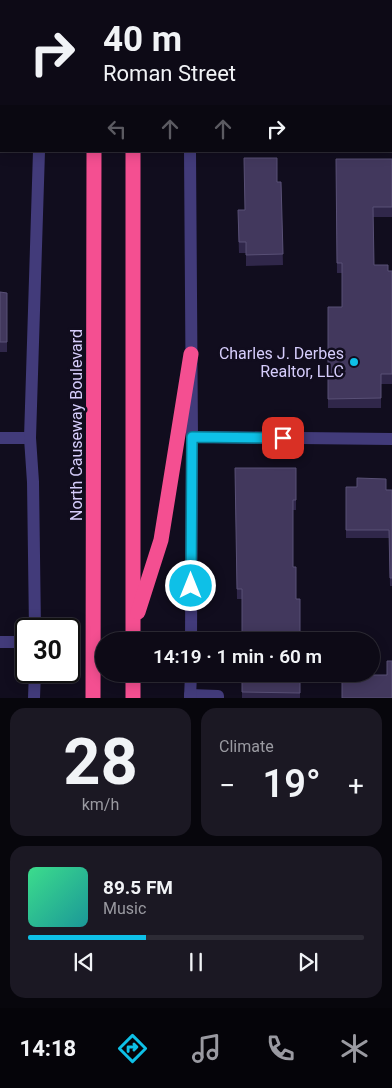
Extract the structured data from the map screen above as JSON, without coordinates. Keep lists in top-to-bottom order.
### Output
{
  "streets": {
    "highway": ["North Causeway Boulevard"]
  },
  "places": ["Charles J. Derbes Realtor, LLC"],
  "page": {
    "turn": ["40 m", "Roman Street"],
    "limit": "30",
    "trip": "14:19 · 1 min · 60 m",
    "tile": [
      ["28", "km/h"],
      "Climate"
    ],
    "heat": ["−", "19°", "+"],
    "song": ["89.5 FM", "Music"],
    "tabs": "14:18"
  }
}
